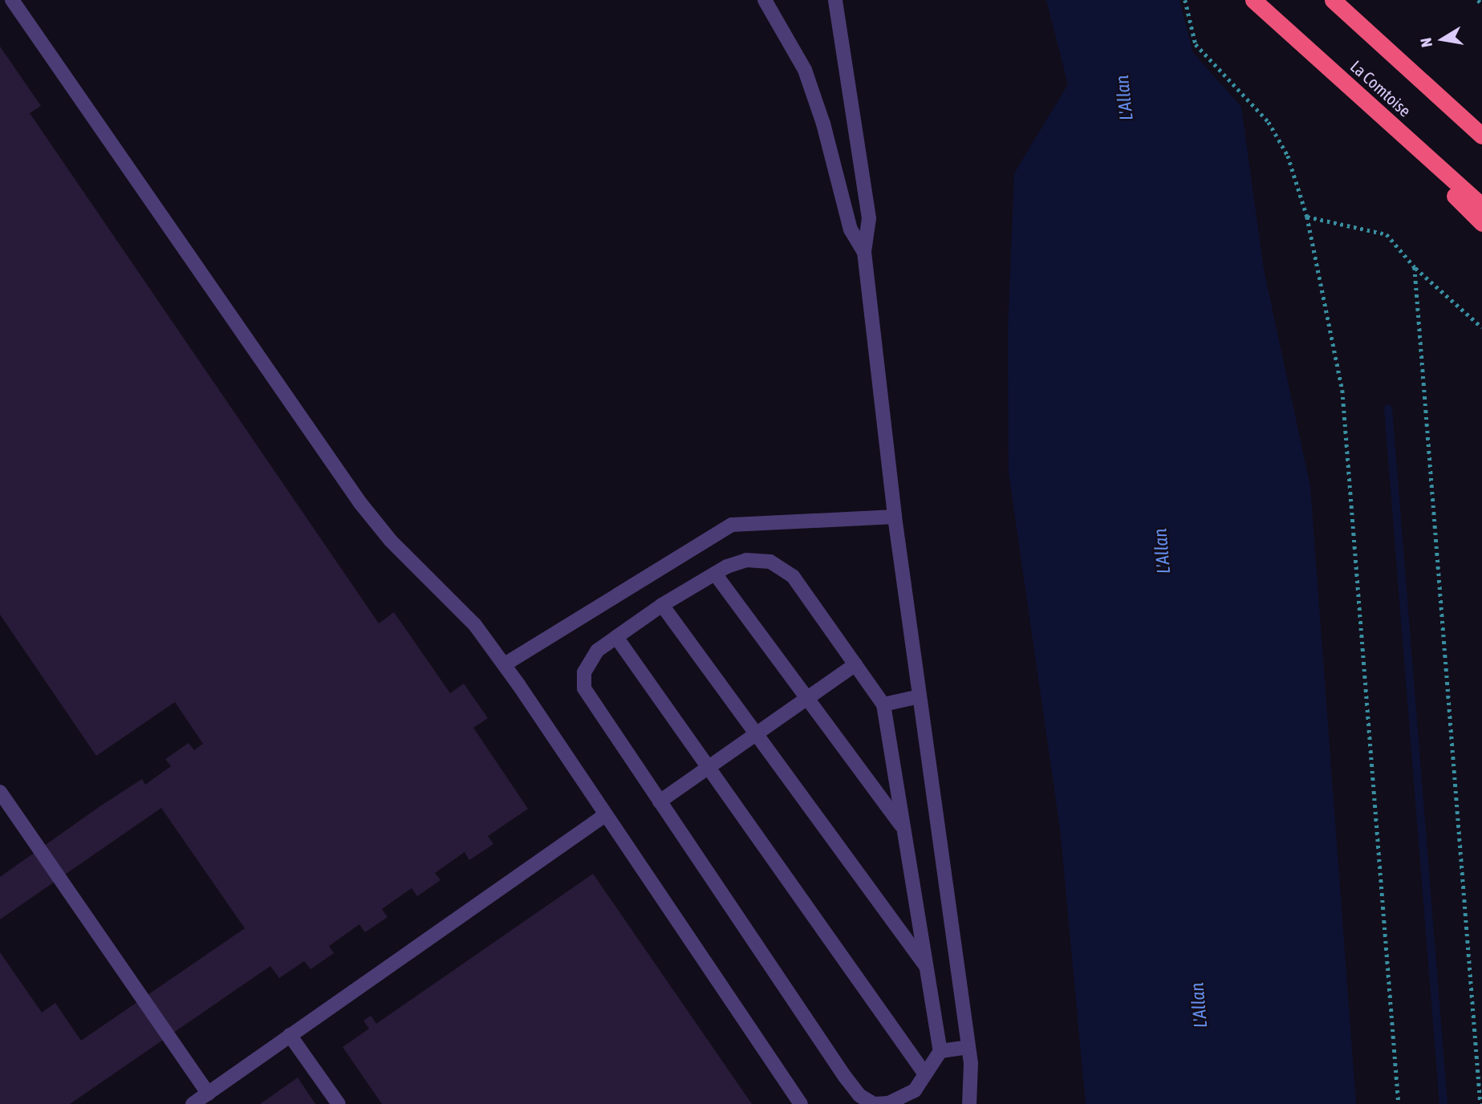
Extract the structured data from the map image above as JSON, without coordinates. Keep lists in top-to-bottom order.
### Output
{
  "streets": {
    "highway": ["La Comtoise"]
  },
  "water": ["L'Allan"],
  "north": "left"
}
